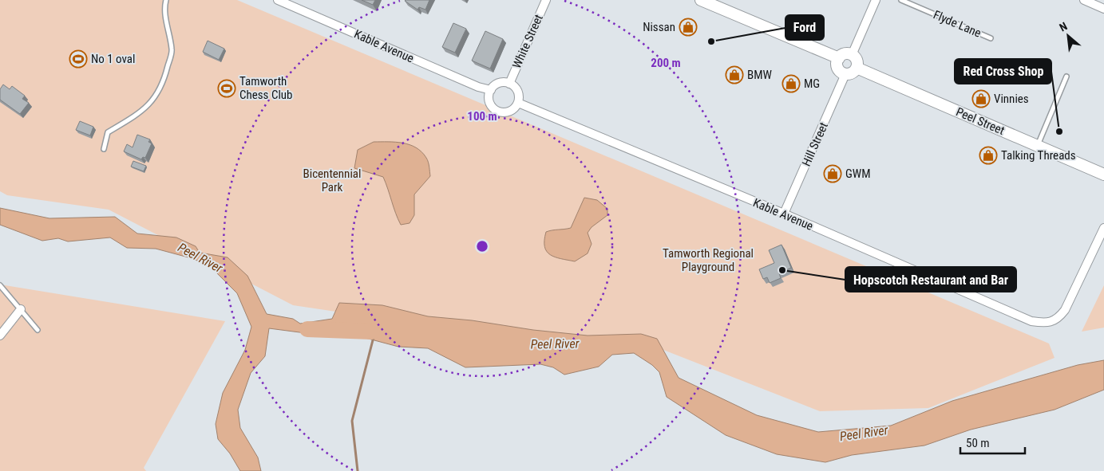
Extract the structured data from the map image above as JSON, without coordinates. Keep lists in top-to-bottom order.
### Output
{
  "streets": {
    "main road": ["Peel Street"],
    "street": ["White Street", "Kable Avenue", "Hill Street"],
    "lane": ["Flyde Lane"]
  },
  "crossings": [
    ["White Street", "Kable Avenue"],
    ["Kable Avenue", "Hill Street"],
    ["Peel Street", "Hill Street"]
  ],
  "water": ["Peel River"],
  "parks": ["Bicentennial Park", "Tamworth Regional Playground"],
  "places": {
    "shop": [
      "Nissan",
      "BMW",
      "MG",
      "Vinnies",
      "Talking Threads",
      "GWM"
    ],
    "other": ["Ford", "Red Cross Shop", "Hopscotch Restaurant and Bar"],
    "sports": ["No 1 oval", "Tamworth Chess Club"]
  },
  "scale_bar": "50 m",
  "north": "top left",
  "rings": ["200 m", "100 m"]
}
